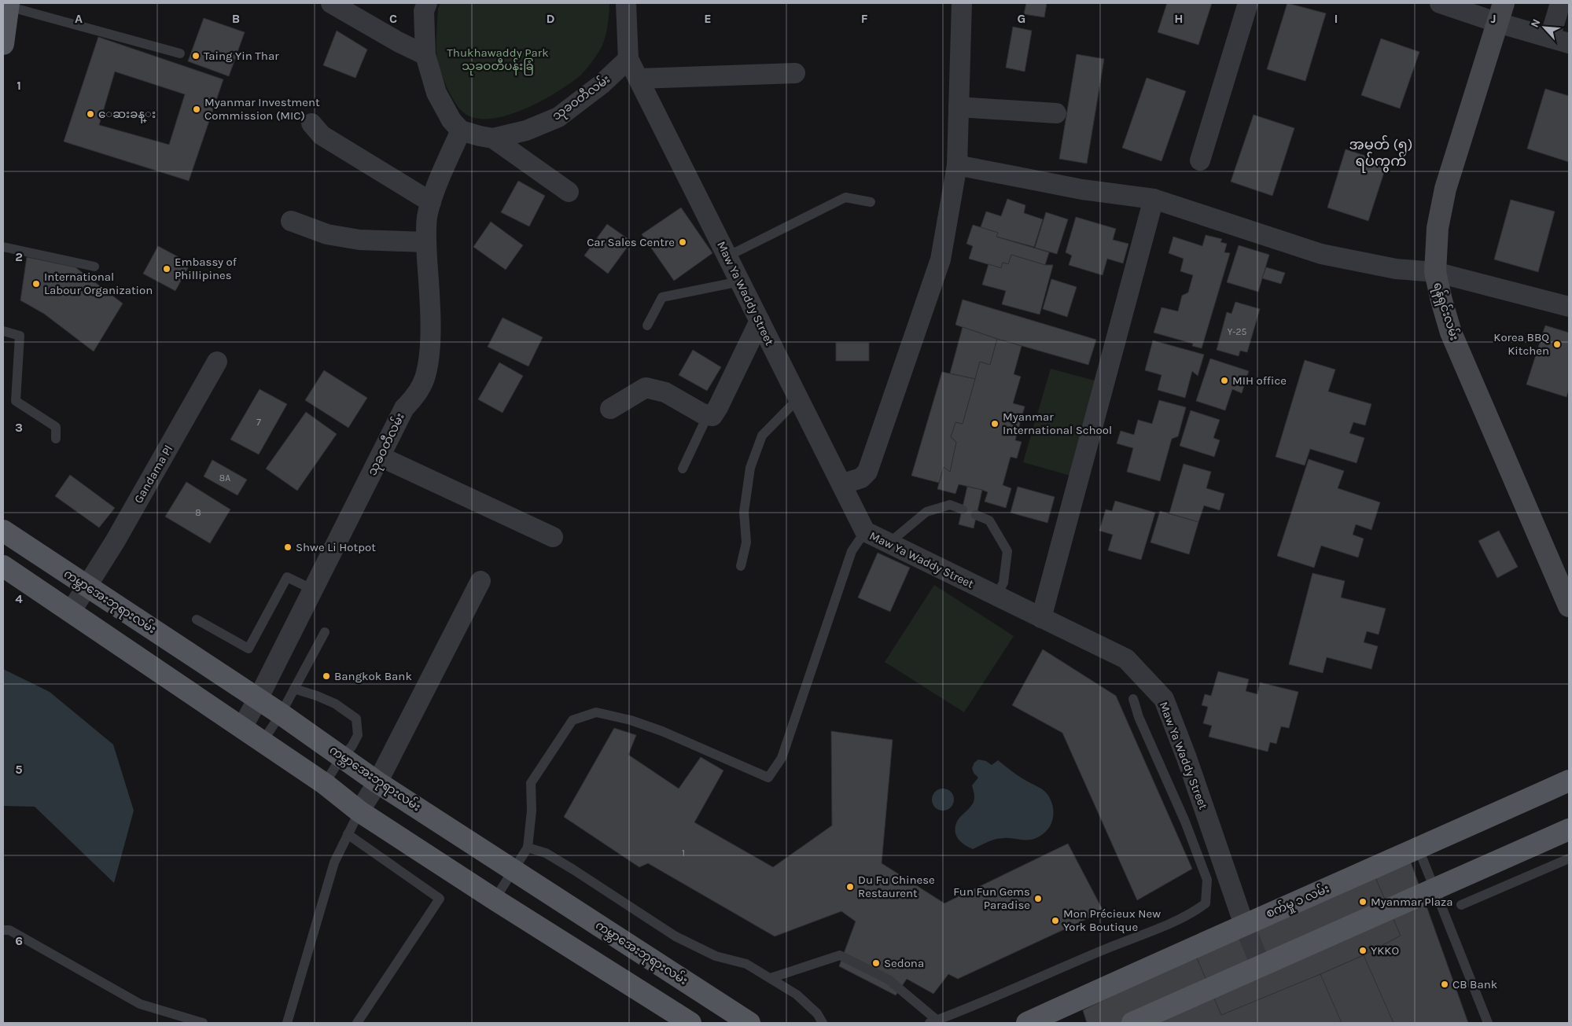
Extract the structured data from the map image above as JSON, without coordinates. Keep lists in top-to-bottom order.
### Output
{
  "streets": {
    "main road": ["ရန်ရှင်းလမ်း", "ကမ္ဘာအေးဘုရားလမ်း", "စက်မှု ၁ လမ်း"],
    "street": ["သုခဝတီလမ်း", "Maw Ya Waddy Street", "Gandama Pl"]
  },
  "crossings": [
    ["သုခဝတီလမ်း", "Maw Ya Waddy Street"],
    ["သုခဝတီလမ်း", "ကမ္ဘာအေးဘုရားလမ်း"],
    ["Maw Ya Waddy Street", "စက်မှု ၁ လမ်း"],
    ["Gandama Pl", "ကမ္ဘာအေးဘုရားလမ်း"]
  ],
  "districts": ["အမှတ် (၅) ရပ်ကွက်"],
  "parks": ["Thukhawaddy Park သုခဝတီပန်းခြံ"],
  "places": [
    "Taing Yin Thar",
    "Myanmar Investment Commission (MIC)",
    "ေဆးခန္း",
    "Car Sales Centre",
    "Embassy of Phillipines",
    "International Labour Organization",
    "Korea BBQ Kitchen",
    "MIH office",
    "Myanmar International School",
    "Shwe Li Hotpot",
    "Bangkok Bank",
    "Du Fu Chinese Restaurent",
    "Fun Fun Gems Paradise",
    "Myanmar Plaza",
    "Mon Précieux New York Boutique",
    "YKKO",
    "Sedona",
    "CB Bank"
  ],
  "house_numbers": [
    "Y-25",
    "7",
    "8A",
    "8",
    "1"
  ],
  "north": "top left",
  "grid": {
    "columns": [
      "A",
      "B",
      "C",
      "D",
      "E",
      "F",
      "G",
      "H",
      "I",
      "J"
    ],
    "rows": [
      "1",
      "2",
      "3",
      "4",
      "5",
      "6"
    ]
  }
}
